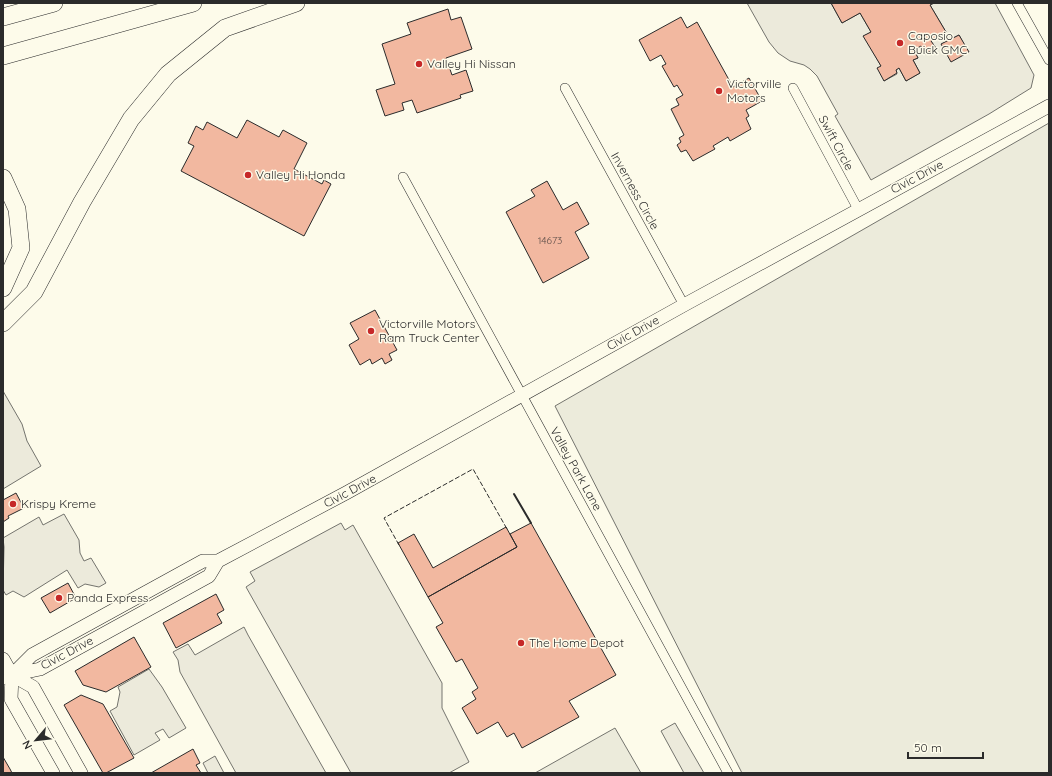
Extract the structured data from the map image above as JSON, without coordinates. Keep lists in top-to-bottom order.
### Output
{
  "streets": {
    "street": [
      "Swift Circle",
      "Civic Drive",
      "Inverness Circle",
      "Valley Park Lane"
    ]
  },
  "crossings": [
    ["Swift Circle", "Civic Drive"],
    ["Civic Drive", "Inverness Circle"],
    ["Civic Drive", "Valley Park Lane"]
  ],
  "places": [
    "Caposio Buick GMC",
    "Valley Hi Nissan",
    "Victorville Motors",
    "Valley Hi Honda",
    "Victorville Motors Ram Truck Center",
    "Krispy Kreme",
    "Panda Express",
    "The Home Depot"
  ],
  "house_numbers": ["14673"],
  "scale_bar": "50 m",
  "north": "bottom left"
}
